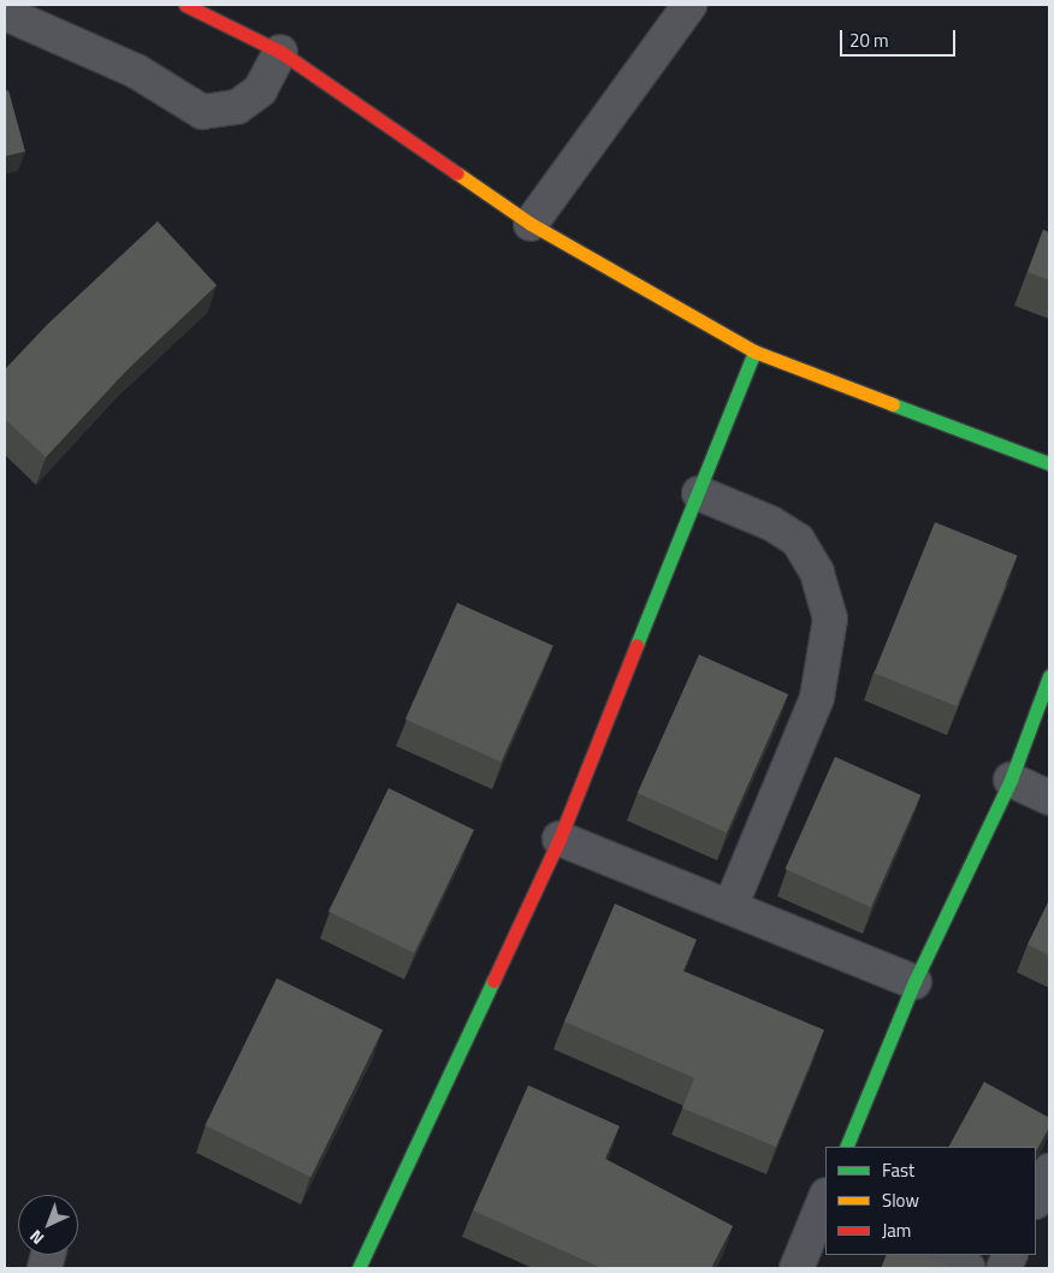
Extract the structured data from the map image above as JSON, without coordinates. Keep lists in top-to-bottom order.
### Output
{
  "legend": ["Fast", "Slow", "Jam"],
  "scale_bar": "20 m",
  "north": "bottom left"
}
